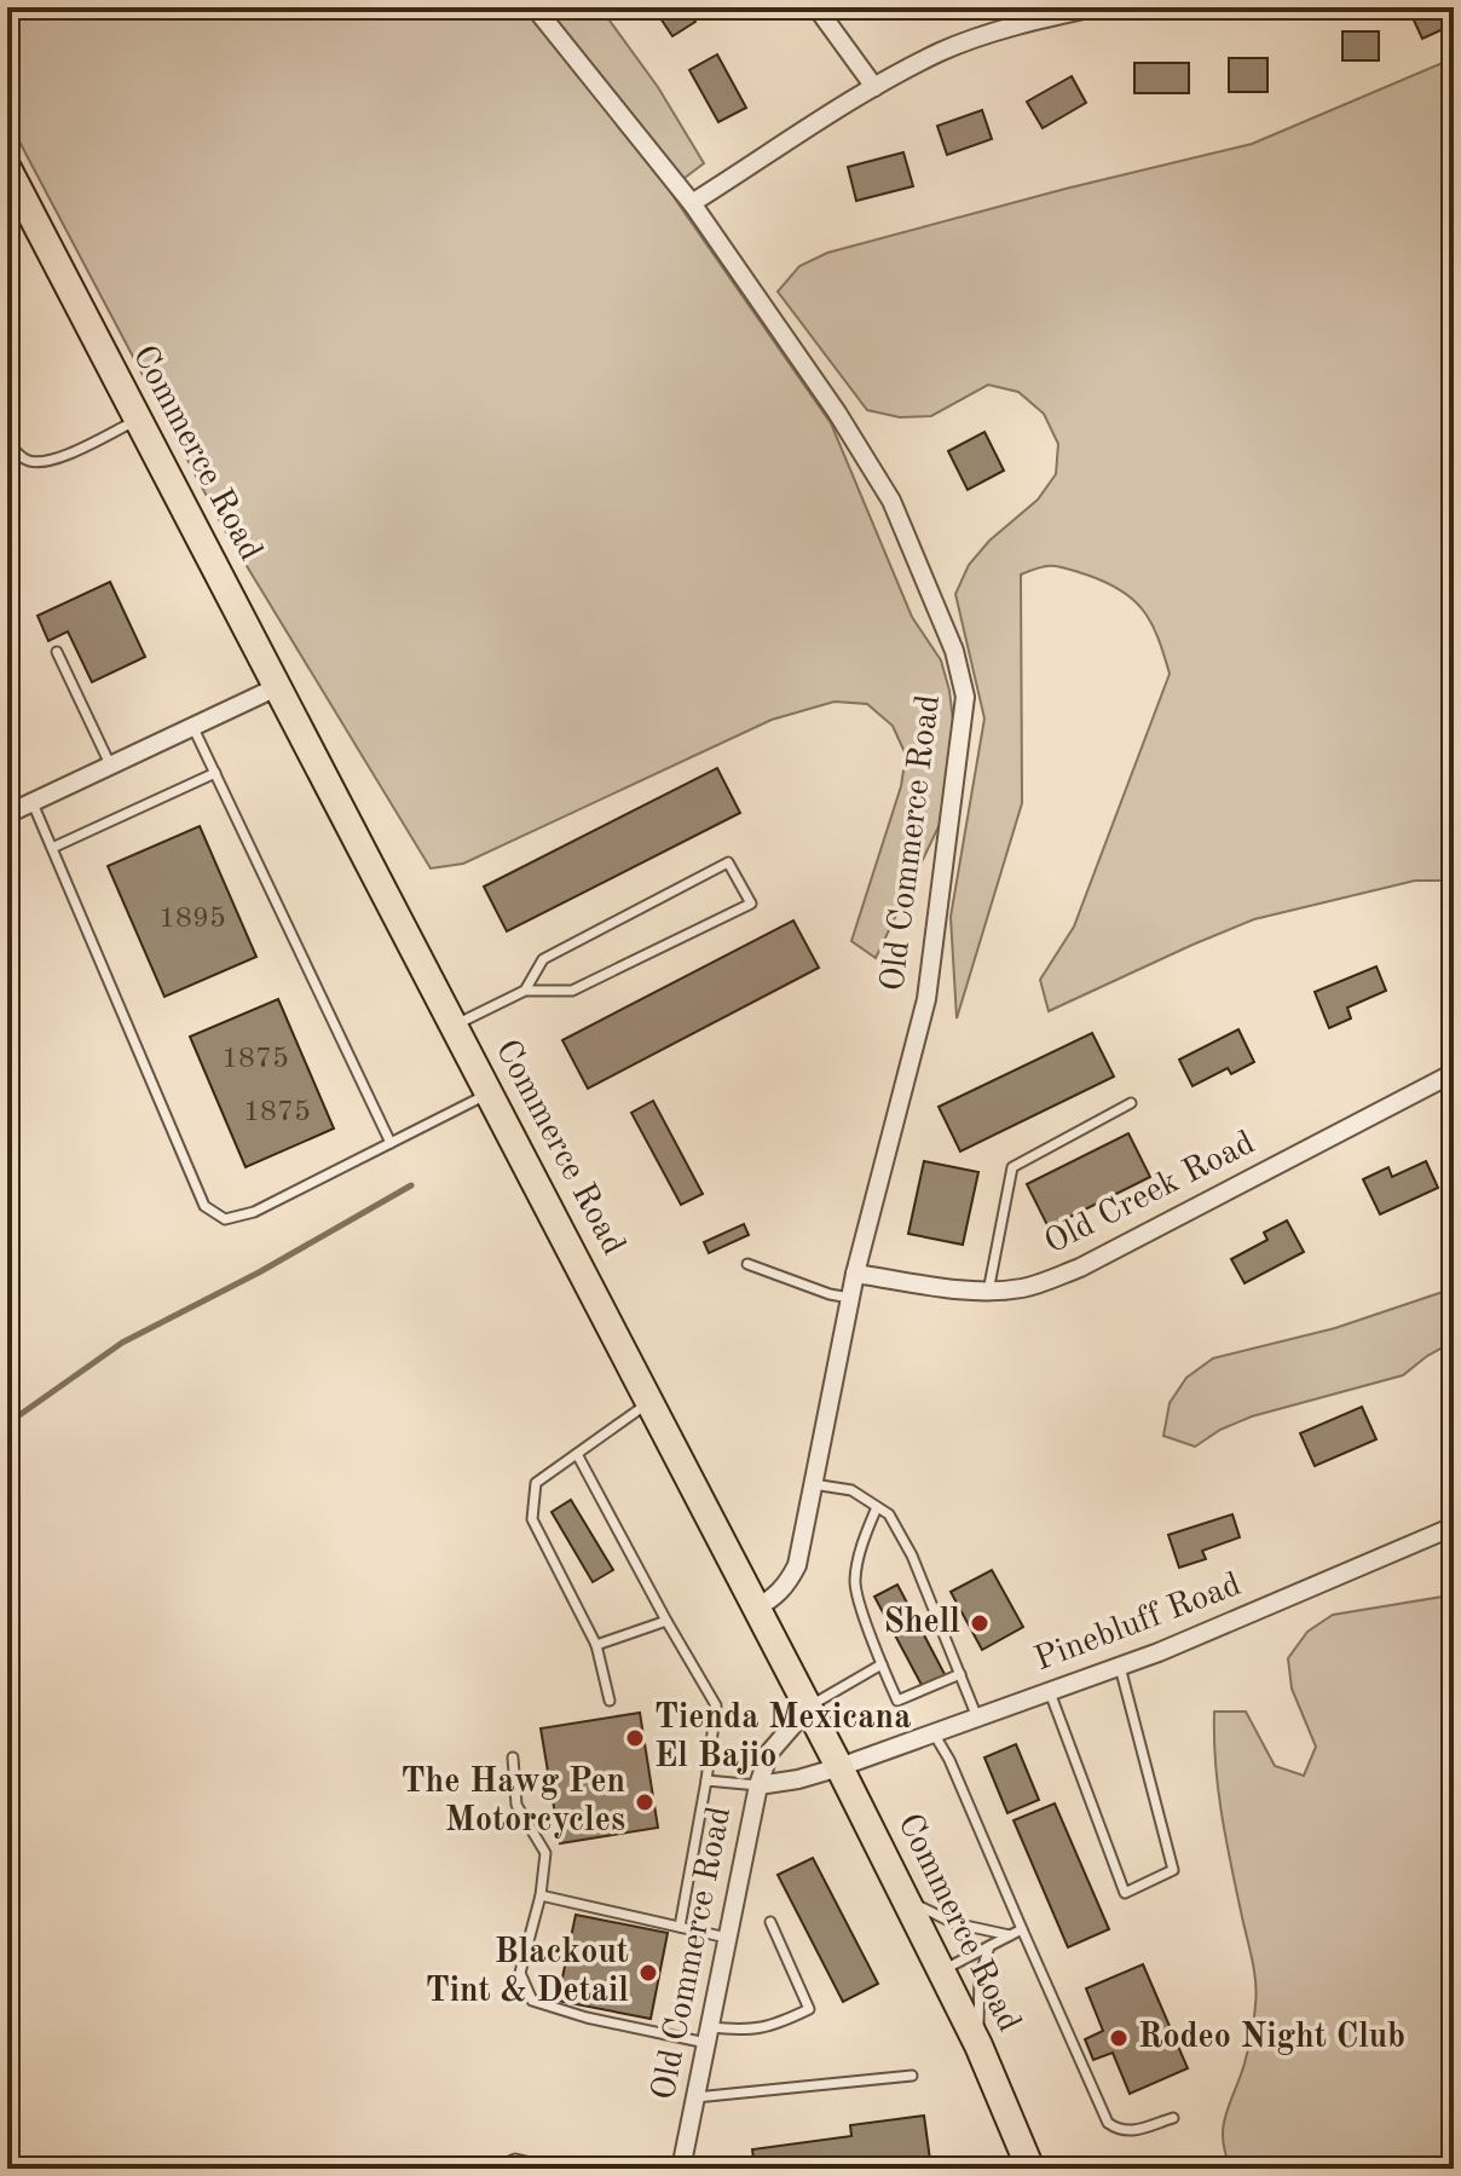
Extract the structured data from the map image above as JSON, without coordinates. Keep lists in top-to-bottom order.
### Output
{
  "streets": {
    "highway": ["Commerce Road"],
    "street": ["Old Commerce Road", "Old Creek Road", "Pinebluff Road"]
  },
  "crossings": [
    ["Commerce Road", "Old Commerce Road"],
    ["Commerce Road", "Pinebluff Road"],
    ["Old Commerce Road", "Old Creek Road"],
    ["Old Commerce Road", "Pinebluff Road"]
  ],
  "places": [
    "Shell",
    "Tienda Mexicana El Bajio",
    "The Hawg Pen Motorcycles",
    "Blackout Tint & Detail",
    "Rodeo Night Club"
  ],
  "house_numbers": ["1895", "1875", "1875"]
}
